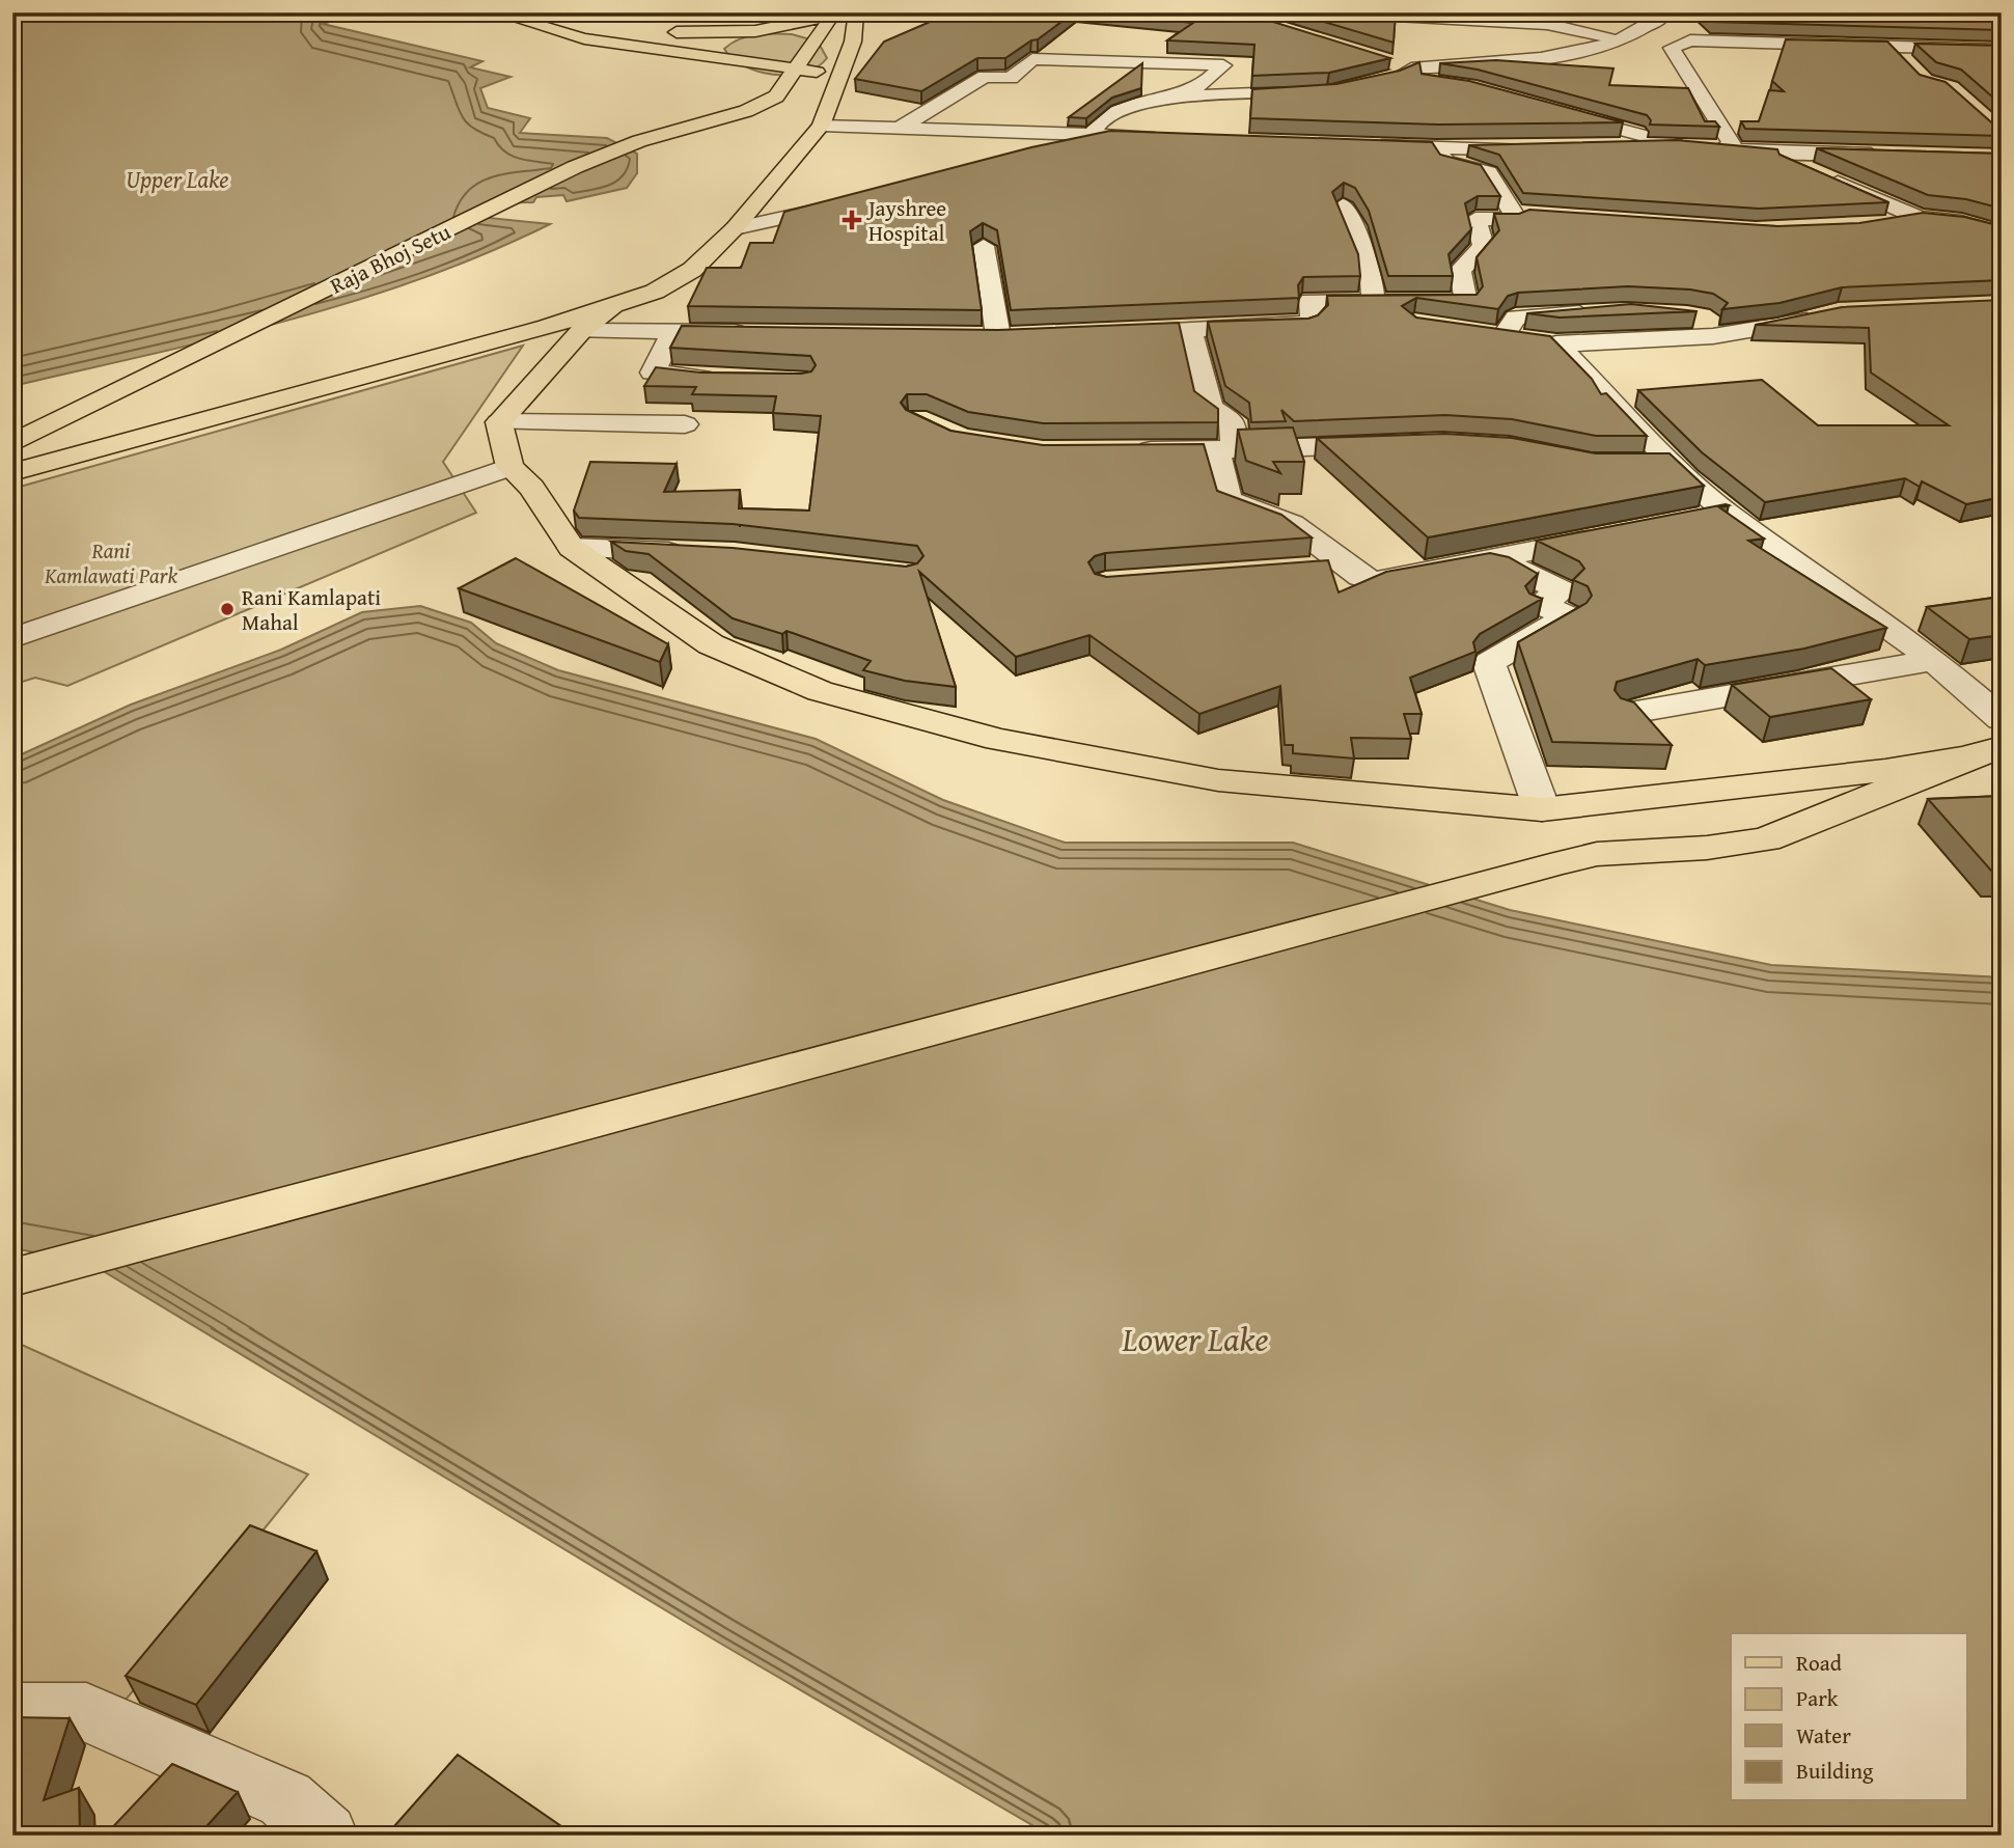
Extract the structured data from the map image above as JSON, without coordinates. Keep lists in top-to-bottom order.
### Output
{
  "streets": {
    "main road": ["Raja Bhoj Setu"]
  },
  "water": ["Upper Lake", "Lower Lake"],
  "parks": ["Rani Kamlawati Park"],
  "places": {
    "health": ["Jayshree Hospital"],
    "other": ["Rani Kamlapati Mahal"]
  },
  "legend": [
    "Road",
    "Park",
    "Water",
    "Building"
  ]
}
